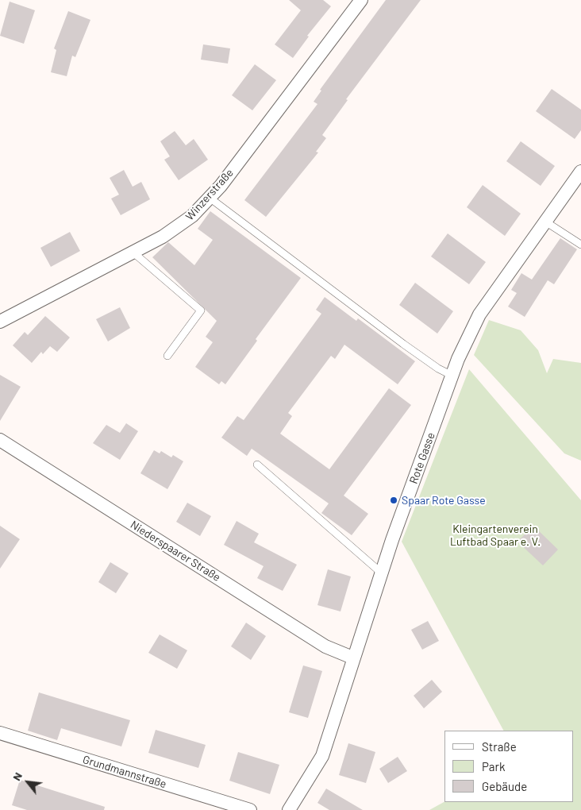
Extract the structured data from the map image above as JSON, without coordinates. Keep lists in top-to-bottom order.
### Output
{
  "streets": {
    "street": [
      "Winzerstraße",
      "Rote Gasse",
      "Niederspaarer Straße",
      "Grundmannstraße"
    ]
  },
  "crossings": [
    ["Rote Gasse", "Niederspaarer Straße"]
  ],
  "parks": ["Kleingartenverein Luftbad Spaar e. V."],
  "places": ["Spaar Rote Gasse"],
  "legend": ["Straße", "Park", "Gebäude"],
  "north": "top left"
}
